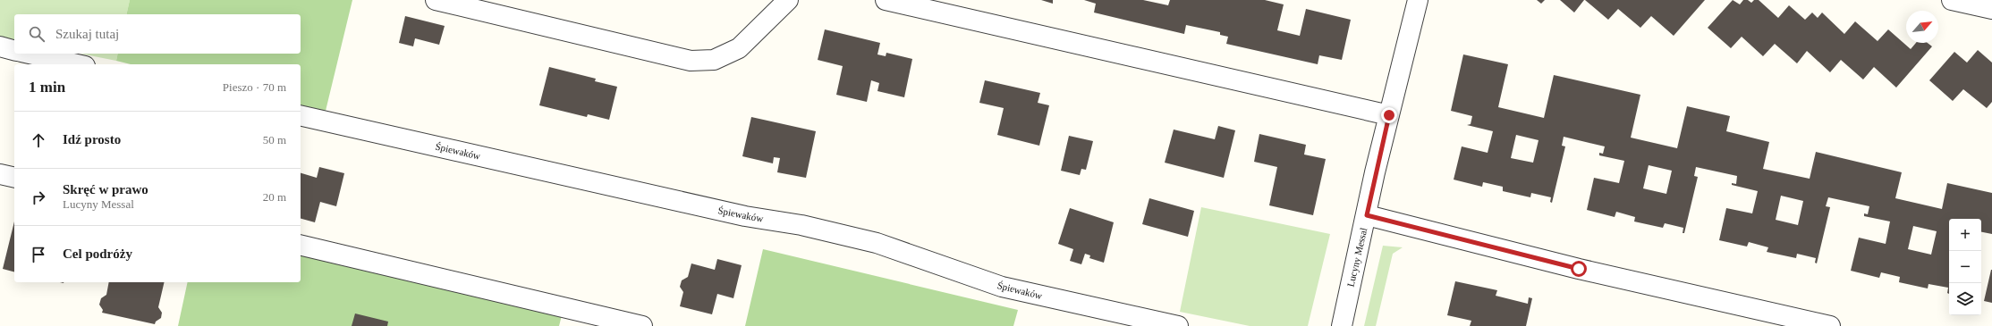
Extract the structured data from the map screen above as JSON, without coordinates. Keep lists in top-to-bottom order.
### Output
{
  "streets": {
    "street": ["Śpiewaków", "Lucyny Messal"]
  },
  "north": "top right",
  "page": {
    "search": "Szukaj tutaj",
    "heading": ["1 min", "Pieszo · 70 m"],
    "list": [
      ["Idź prosto", "50 m"],
      ["Skręć w prawo", "Lucyny Messal", "20 m"],
      "Cel podróży"
    ],
    "map_buttons": ["+", "−"]
  }
}
